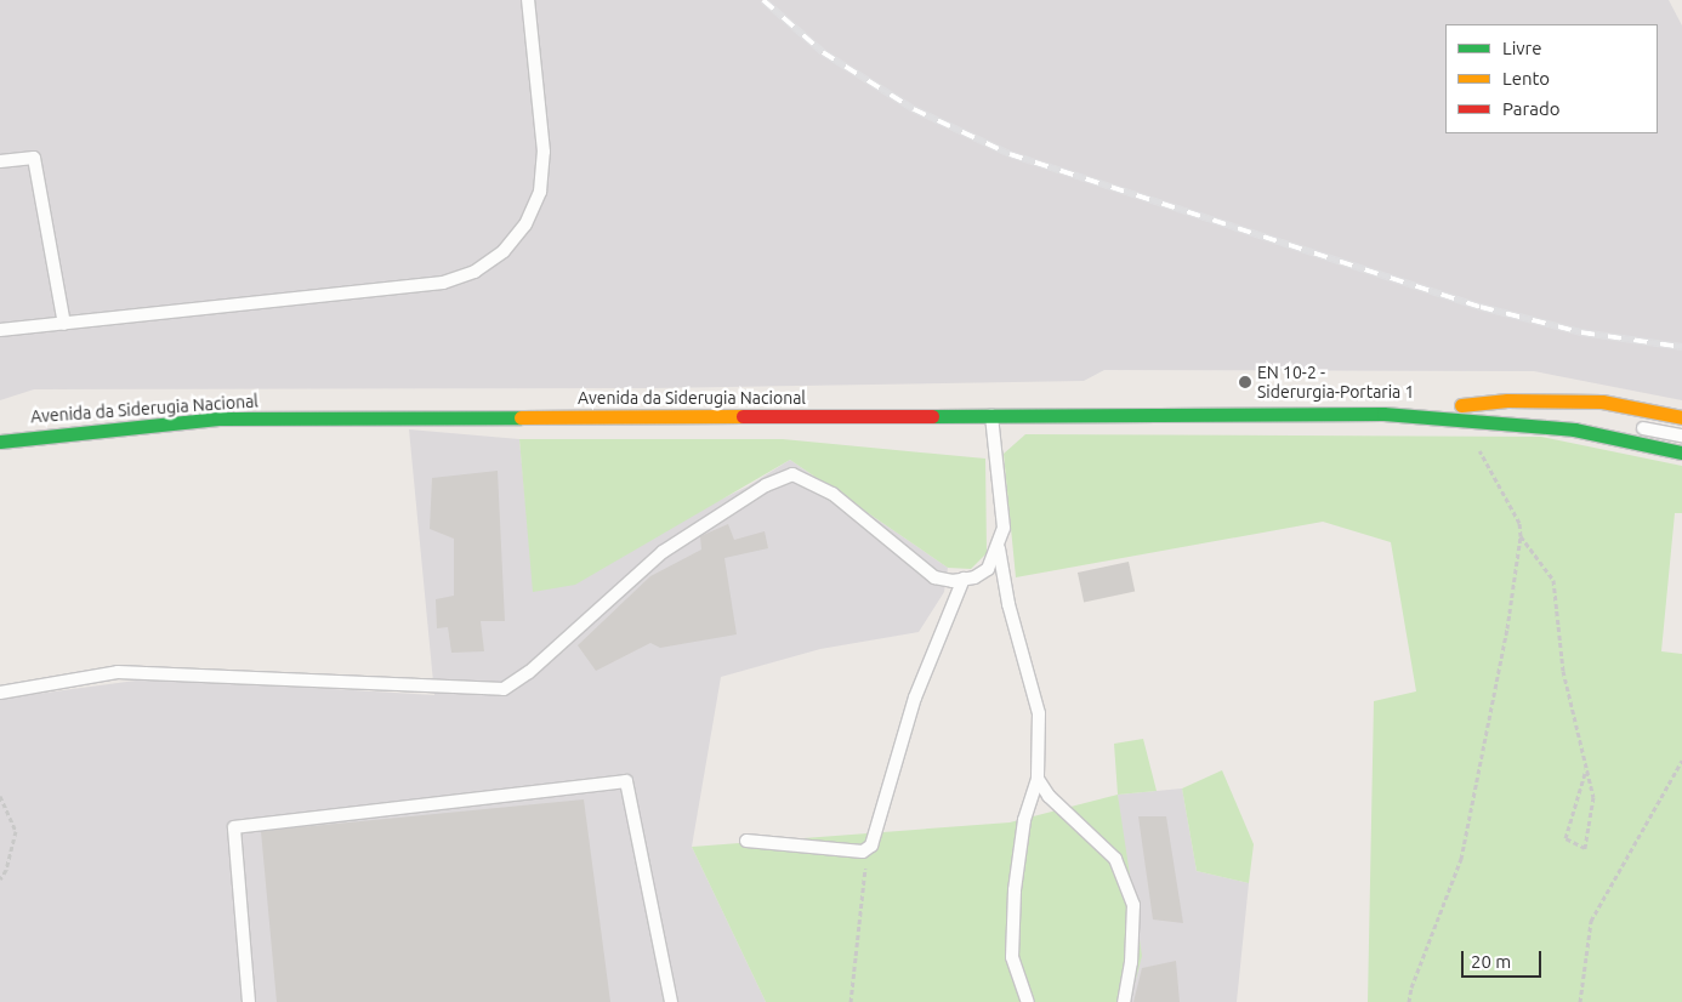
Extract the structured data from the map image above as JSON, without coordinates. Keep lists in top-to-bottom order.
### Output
{
  "streets": {
    "main road": ["Avenida da Siderugia Nacional"]
  },
  "places": ["EN 10-2 - Siderurgia-Portaria 1"],
  "legend": ["Livre", "Lento", "Parado"],
  "scale_bar": "20 m"
}
